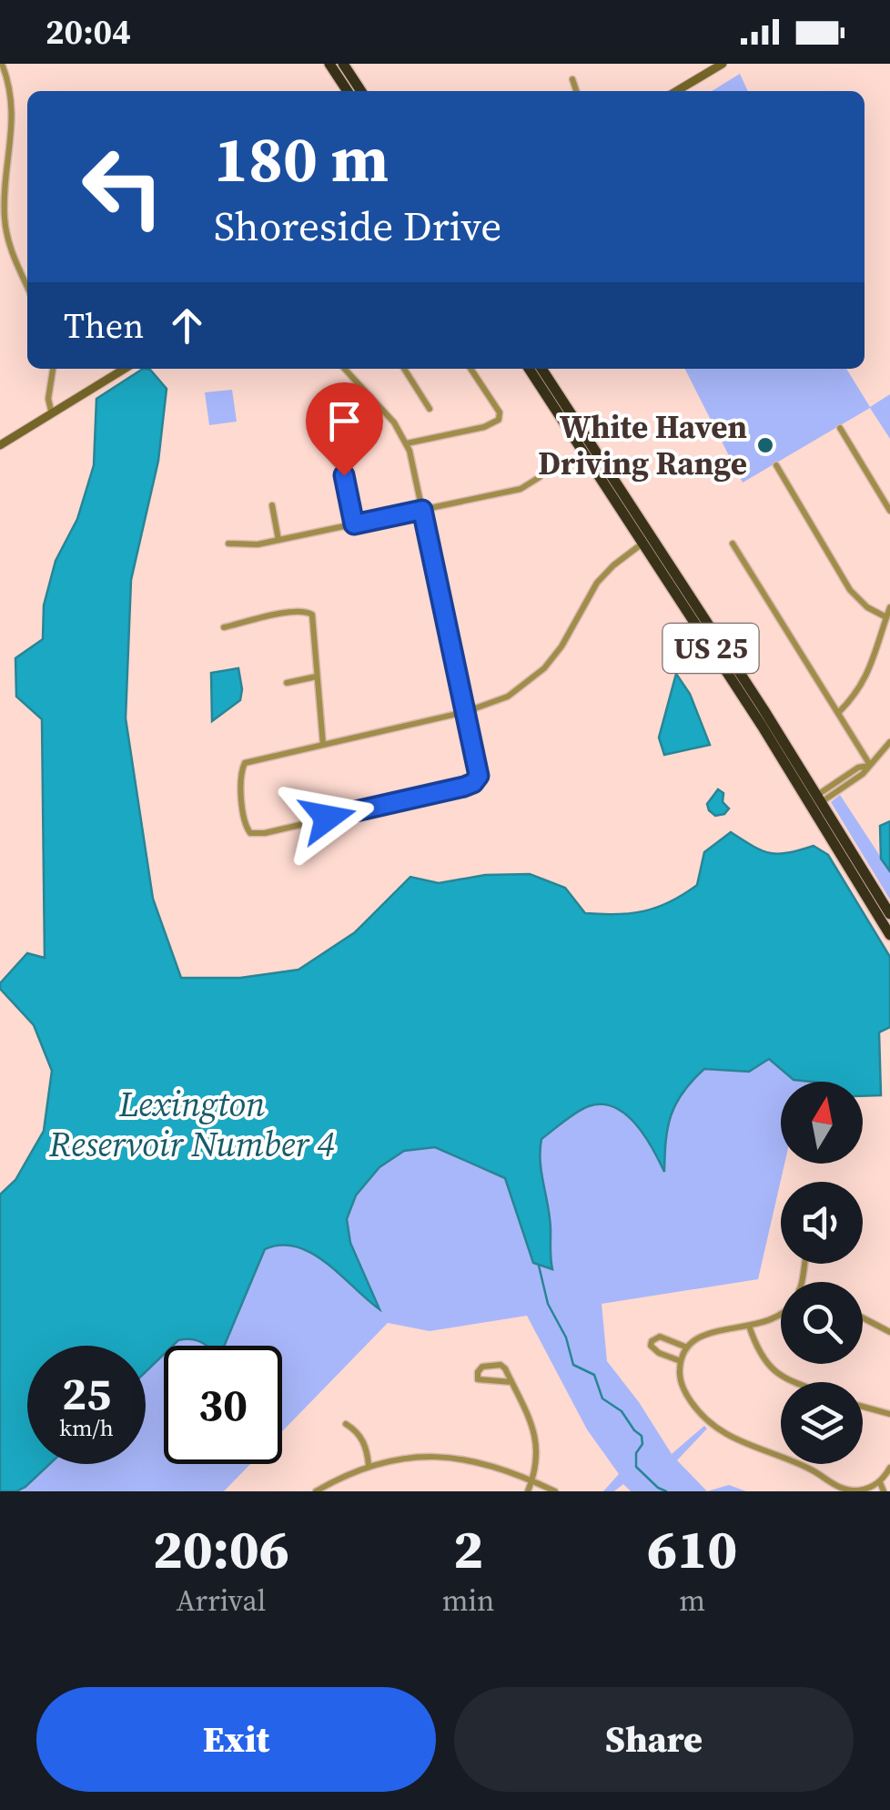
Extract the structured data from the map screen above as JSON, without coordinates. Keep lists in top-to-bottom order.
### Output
{
  "streets": {
    "highway": ["US 25"]
  },
  "water": ["Lexington Reservoir Number 4"],
  "places": ["White Haven Driving Range"],
  "north": "top",
  "page": {
    "status": "20:04",
    "turn": ["180 m", "Shoreside Drive"],
    "then": "Then",
    "speed": "25 km/h",
    "limit": "30",
    "eta": [
      "20:06",
      "Arrival",
      "2",
      "min",
      "610",
      "m"
    ],
    "buttons": ["Exit", "Share"]
  }
}
